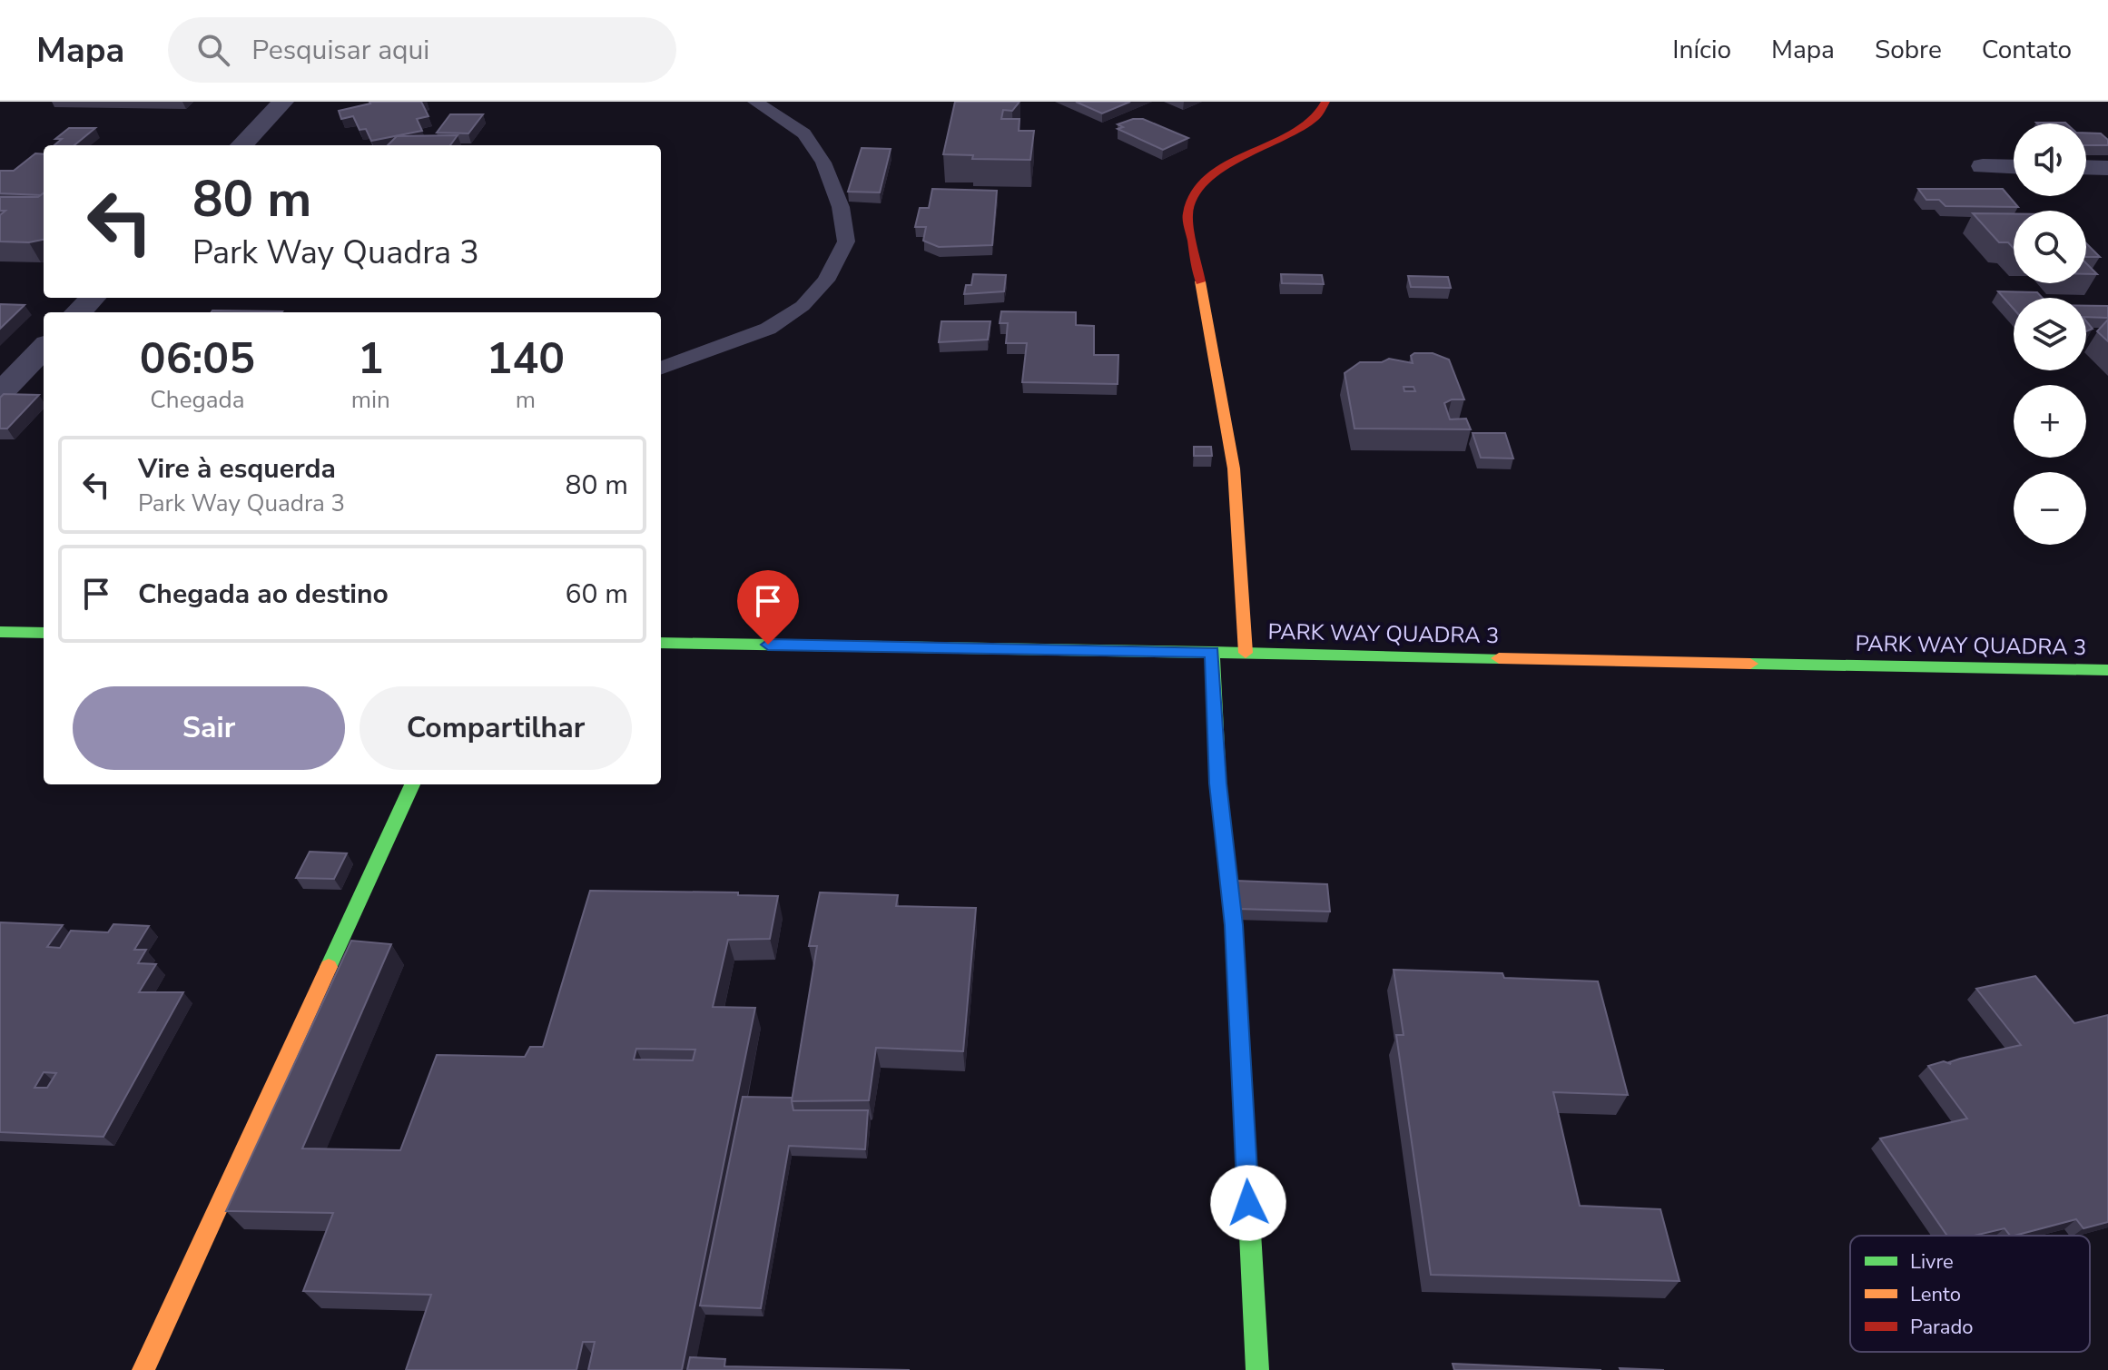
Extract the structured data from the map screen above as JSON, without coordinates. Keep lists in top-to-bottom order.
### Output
{
  "streets": {
    "street": ["PARK WAY QUADRA 3"]
  },
  "legend": ["Livre", "Lento", "Parado"],
  "page": {
    "header": "Mapa",
    "search": "Pesquisar aqui",
    "nav": [
      "Início",
      "Mapa",
      "Sobre",
      "Contato"
    ],
    "map_buttons": ["+", "−"],
    "turn": ["80 m", "Park Way Quadra 3"],
    "eta": [
      "06:05",
      "Chegada",
      "1",
      "min",
      "140",
      "m"
    ],
    "list": [
      {
        "name": "Vire à esquerda",
        "note": "Park Way Quadra 3",
        "value": "80 m"
      },
      {
        "name": "Chegada ao destino",
        "value": "60 m"
      }
    ],
    "buttons": ["Sair", "Compartilhar"]
  }
}
